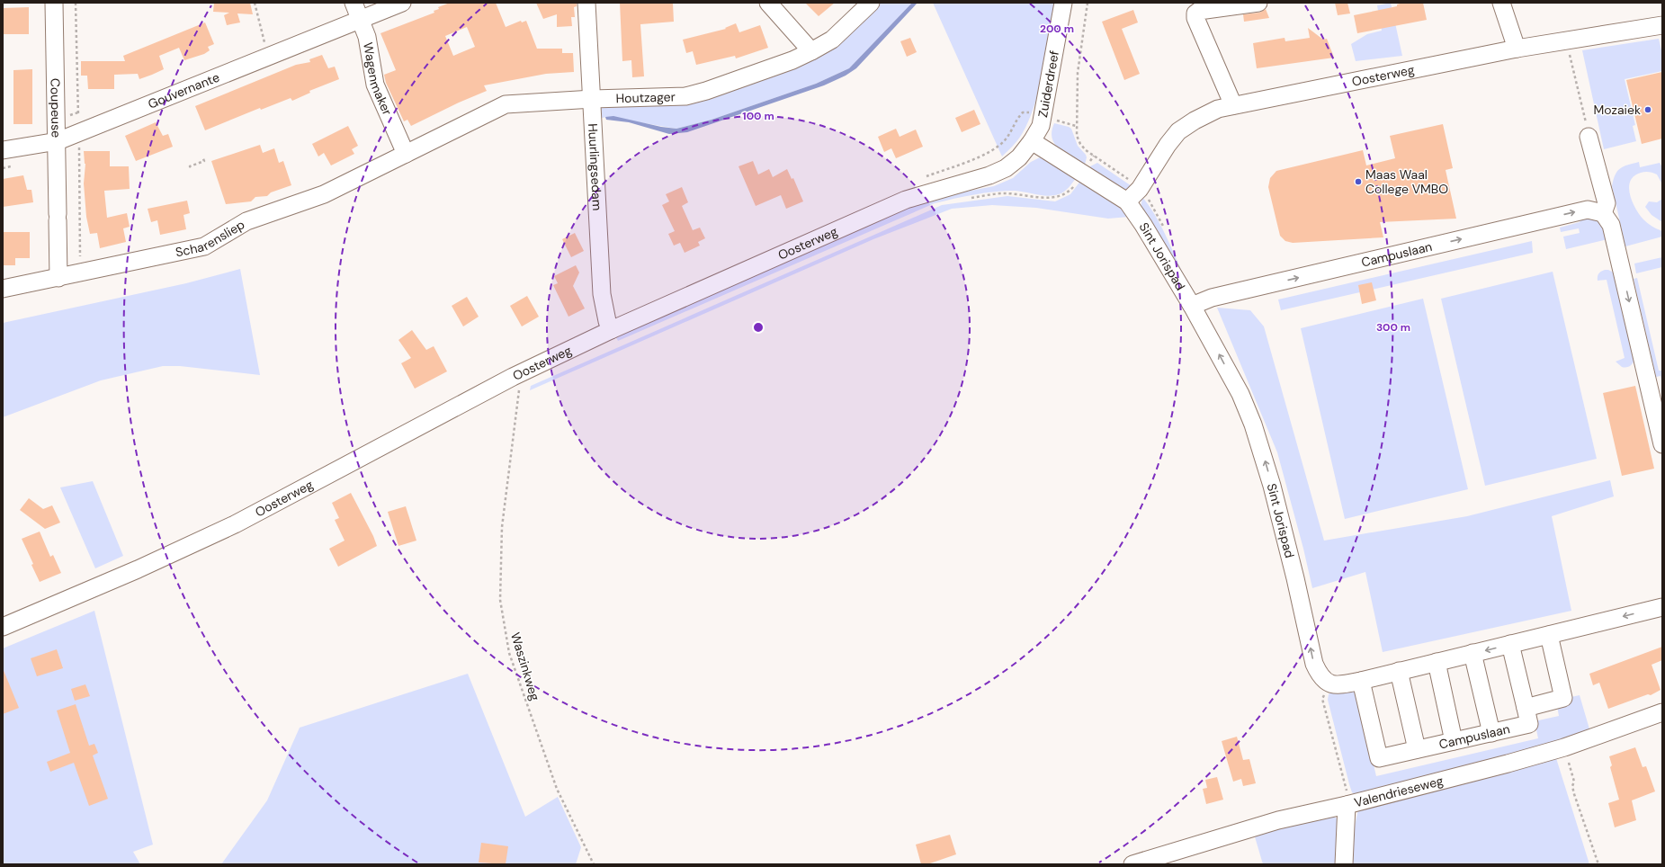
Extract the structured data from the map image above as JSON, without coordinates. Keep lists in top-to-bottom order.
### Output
{
  "streets": {
    "street": [
      "Oosterweg",
      "Wagenmaker",
      "Zuiderdreef",
      "Gouvernante",
      "Houtzager",
      "Coupeuse",
      "Huurlingsedam",
      "Scharensliep",
      "Campuslaan",
      "Sint Jorispad",
      "Valendrieseweg"
    ],
    "path": ["Waszinkweg"]
  },
  "crossings": [
    ["Oosterweg", "Zuiderdreef"],
    ["Oosterweg", "Huurlingsedam"],
    ["Oosterweg", "Sint Jorispad"],
    ["Oosterweg", "Waszinkweg"],
    ["Wagenmaker", "Gouvernante"],
    ["Wagenmaker", "Houtzager"],
    ["Wagenmaker", "Scharensliep"],
    ["Gouvernante", "Coupeuse"],
    ["Houtzager", "Huurlingsedam"],
    ["Houtzager", "Scharensliep"],
    ["Coupeuse", "Scharensliep"],
    ["Campuslaan", "Sint Jorispad"]
  ],
  "one_way": ["Campuslaan", "Sint Jorispad"],
  "places": ["Mozaiek", "Maas Waal College VMBO"],
  "rings": ["200 m", "100 m", "300 m"]
}
